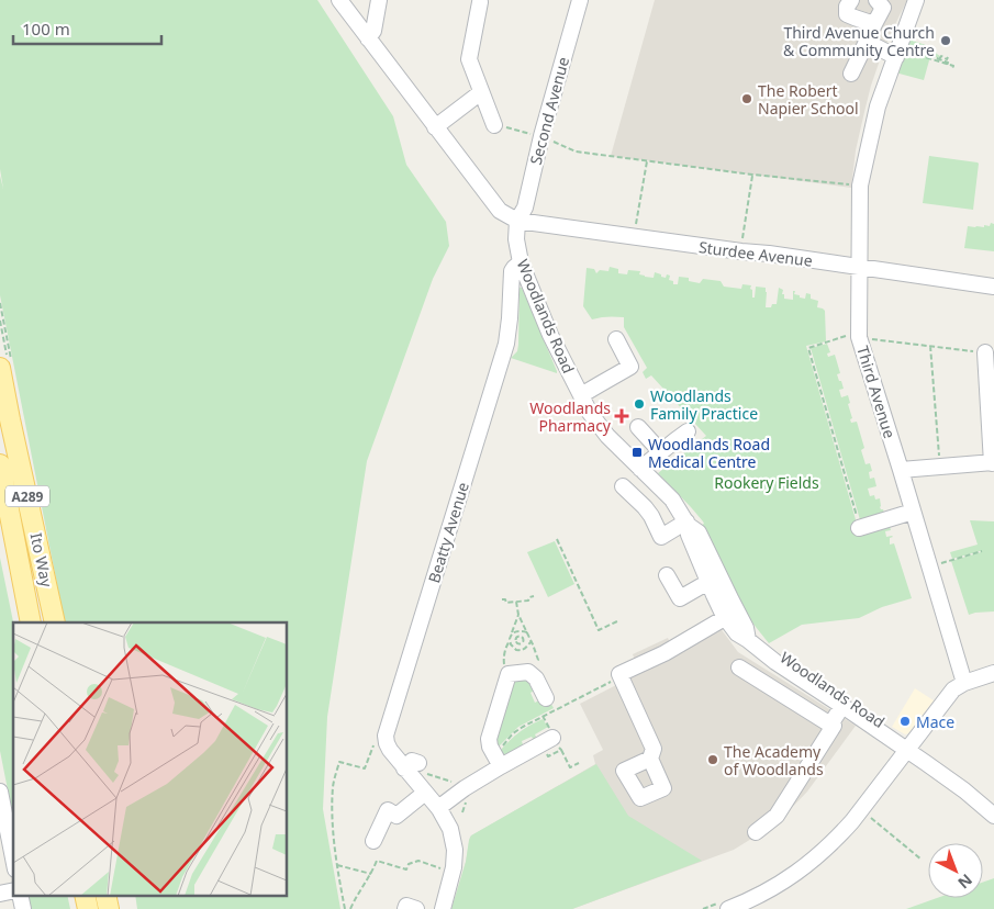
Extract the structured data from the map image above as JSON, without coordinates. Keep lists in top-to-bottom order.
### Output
{
  "streets": {
    "main road": ["A289", "Ito Way"],
    "street": [
      "Second Avenue",
      "Sturdee Avenue",
      "Woodlands Road",
      "Third Avenue",
      "Beatty Avenue"
    ]
  },
  "crossings": [
    ["Second Avenue", "Sturdee Avenue"],
    ["Second Avenue", "Woodlands Road"],
    ["Sturdee Avenue", "Woodlands Road"],
    ["Sturdee Avenue", "Third Avenue"],
    ["Woodlands Road", "Beatty Avenue"]
  ],
  "parks": ["Rookery Fields"],
  "places": {
    "other": [
      "Third Avenue Church & Community Centre",
      "The Robert Napier School",
      "Woodlands Family Practice",
      "Mace",
      "The Academy of Woodlands"
    ],
    "health": ["Woodlands Pharmacy"],
    "transit": ["Woodlands Road Medical Centre"]
  },
  "scale_bar": "100 m",
  "north": "bottom right"
}
